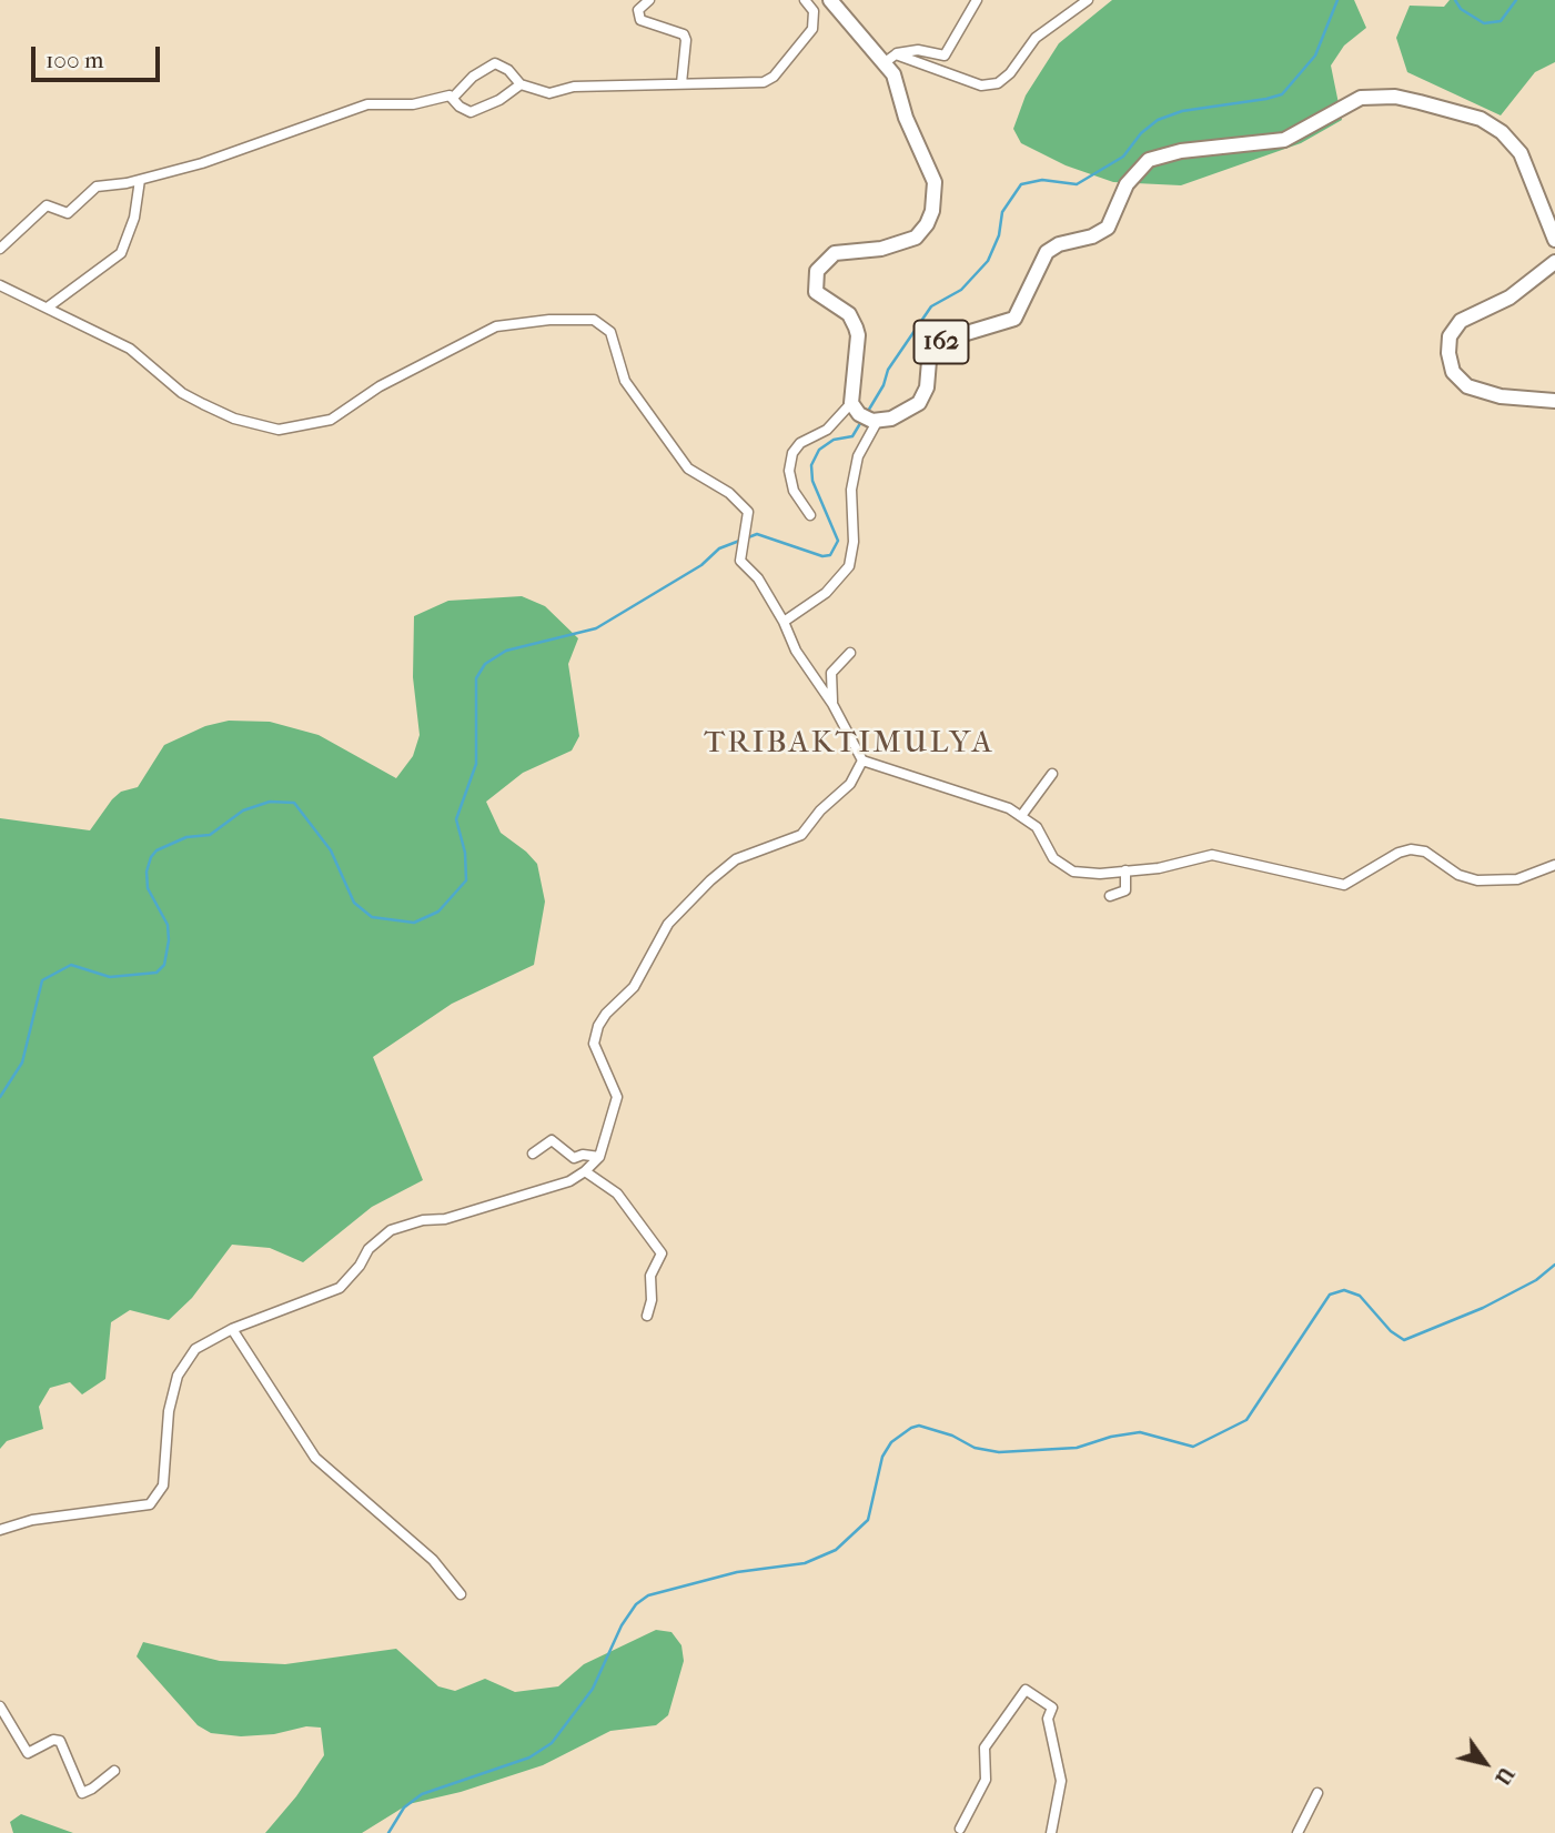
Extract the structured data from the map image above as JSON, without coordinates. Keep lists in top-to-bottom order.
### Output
{
  "streets": {
    "main road": ["162"]
  },
  "districts": ["TRIBAKTIMULYA"],
  "scale_bar": "100 m",
  "north": "bottom right"
}
